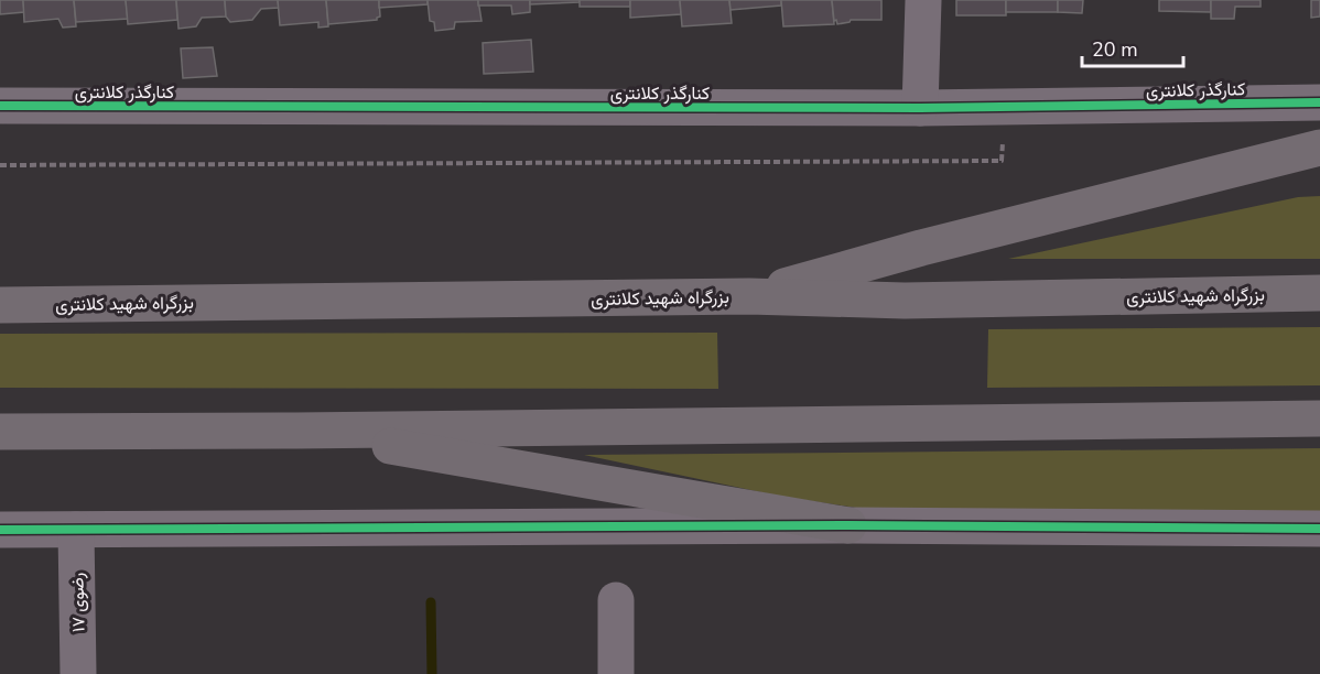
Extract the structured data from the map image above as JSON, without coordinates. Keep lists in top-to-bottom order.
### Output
{
  "streets": {
    "highway": ["بزرگراه شهید کلانتری"],
    "street": ["کنارگذر کلانتری", "رضوی ۱۷"]
  },
  "scale_bar": "20 m"
}
